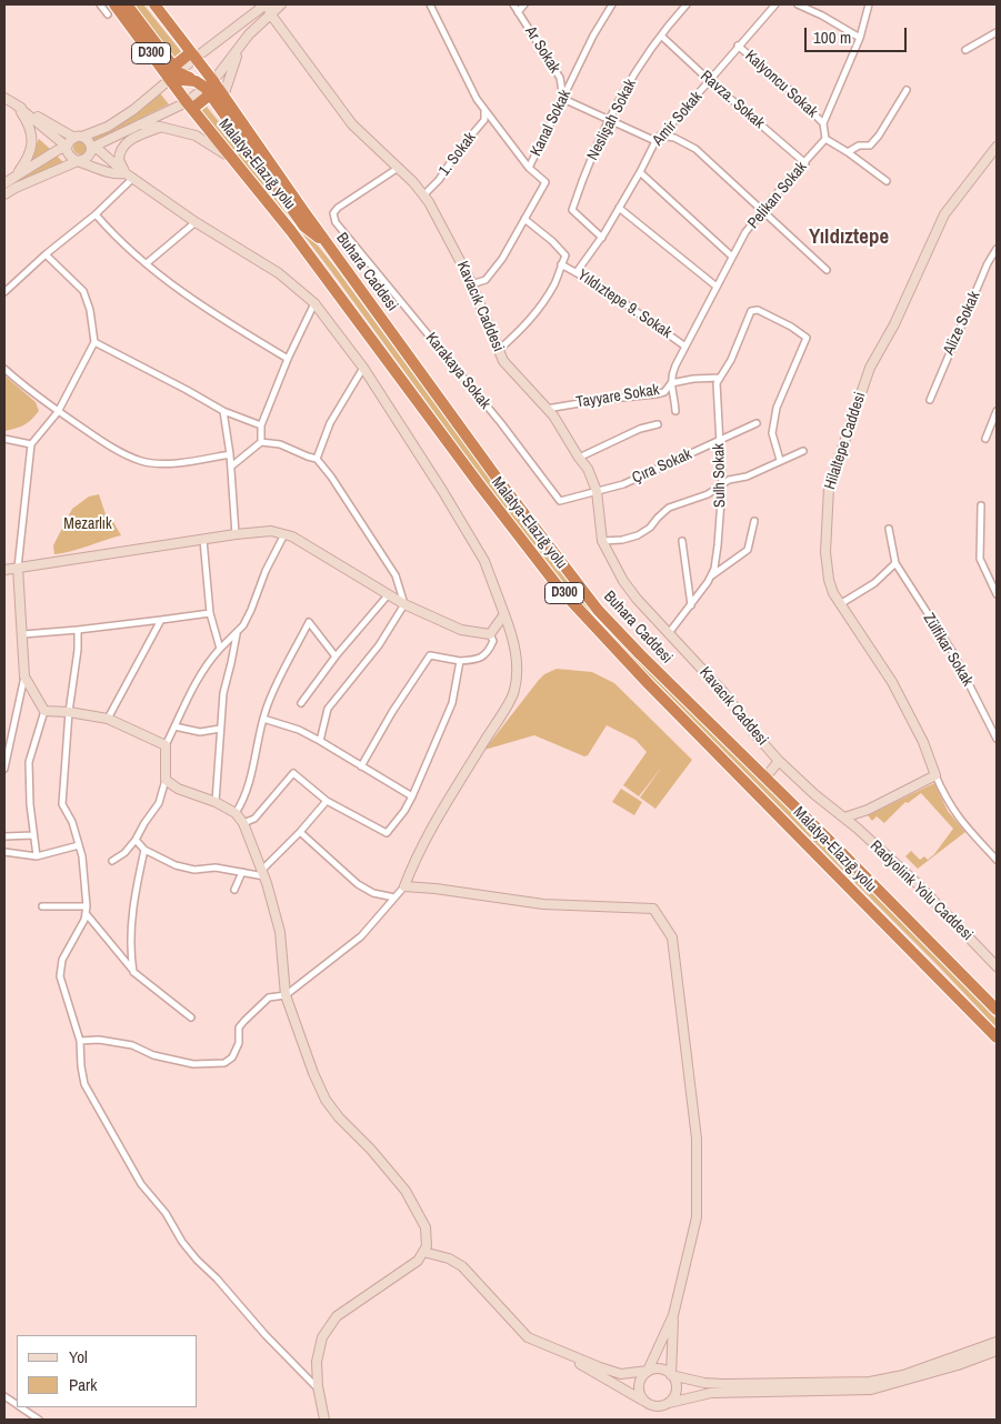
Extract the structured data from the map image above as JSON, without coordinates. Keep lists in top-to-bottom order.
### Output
{
  "streets": {
    "highway": ["D300", "Malatya-Elazığ yolu", "Buhara Caddesi"],
    "street": [
      "Ar Sokak",
      "Kalyoncu Sokak",
      "Ravza. Sokak",
      "Amir Sokak",
      "Neslişah Sokak",
      "Kanal Sokak",
      "1. Sokak",
      "Pelikan Sokak",
      "Yıldıztepe 9. Sokak",
      "Kavacık Caddesi",
      "Alize Sokak",
      "Karakaya Sokak",
      "Tayyare Sokak",
      "Hilaltepe Caddesi",
      "Çıra Sokak",
      "Sulh Sokak",
      "Zülfikar Sokak",
      "Radyolink Yolu Caddesi"
    ]
  },
  "crossings": [
    ["Ar Sokak", "Kanal Sokak"],
    ["Kalyoncu Sokak", "Amir Sokak"],
    ["Ravza. Sokak", "Amir Sokak"],
    ["Ravza. Sokak", "Neslişah Sokak"],
    ["Ravza. Sokak", "Pelikan Sokak"],
    ["Amir Sokak", "Neslişah Sokak"],
    ["Amir Sokak", "Yıldıztepe 9. Sokak"],
    ["Kanal Sokak", "Kavacık Caddesi"],
    ["1. Sokak", "Kavacık Caddesi"],
    ["Pelikan Sokak", "Yıldıztepe 9. Sokak"],
    ["Pelikan Sokak", "Tayyare Sokak"],
    ["Kavacık Caddesi", "Karakaya Sokak"],
    ["Kavacık Caddesi", "Tayyare Sokak"],
    ["Kavacık Caddesi", "Çıra Sokak"],
    ["Kavacık Caddesi", "Sulh Sokak"],
    ["Kavacık Caddesi", "Radyolink Yolu Caddesi"],
    ["Karakaya Sokak", "Çıra Sokak"],
    ["Tayyare Sokak", "Sulh Sokak"],
    ["Çıra Sokak", "Sulh Sokak"]
  ],
  "districts": ["Yıldıztepe"],
  "parks": ["Mezarlık"],
  "legend": ["Yol", "Park"],
  "scale_bar": "100 m"
}
